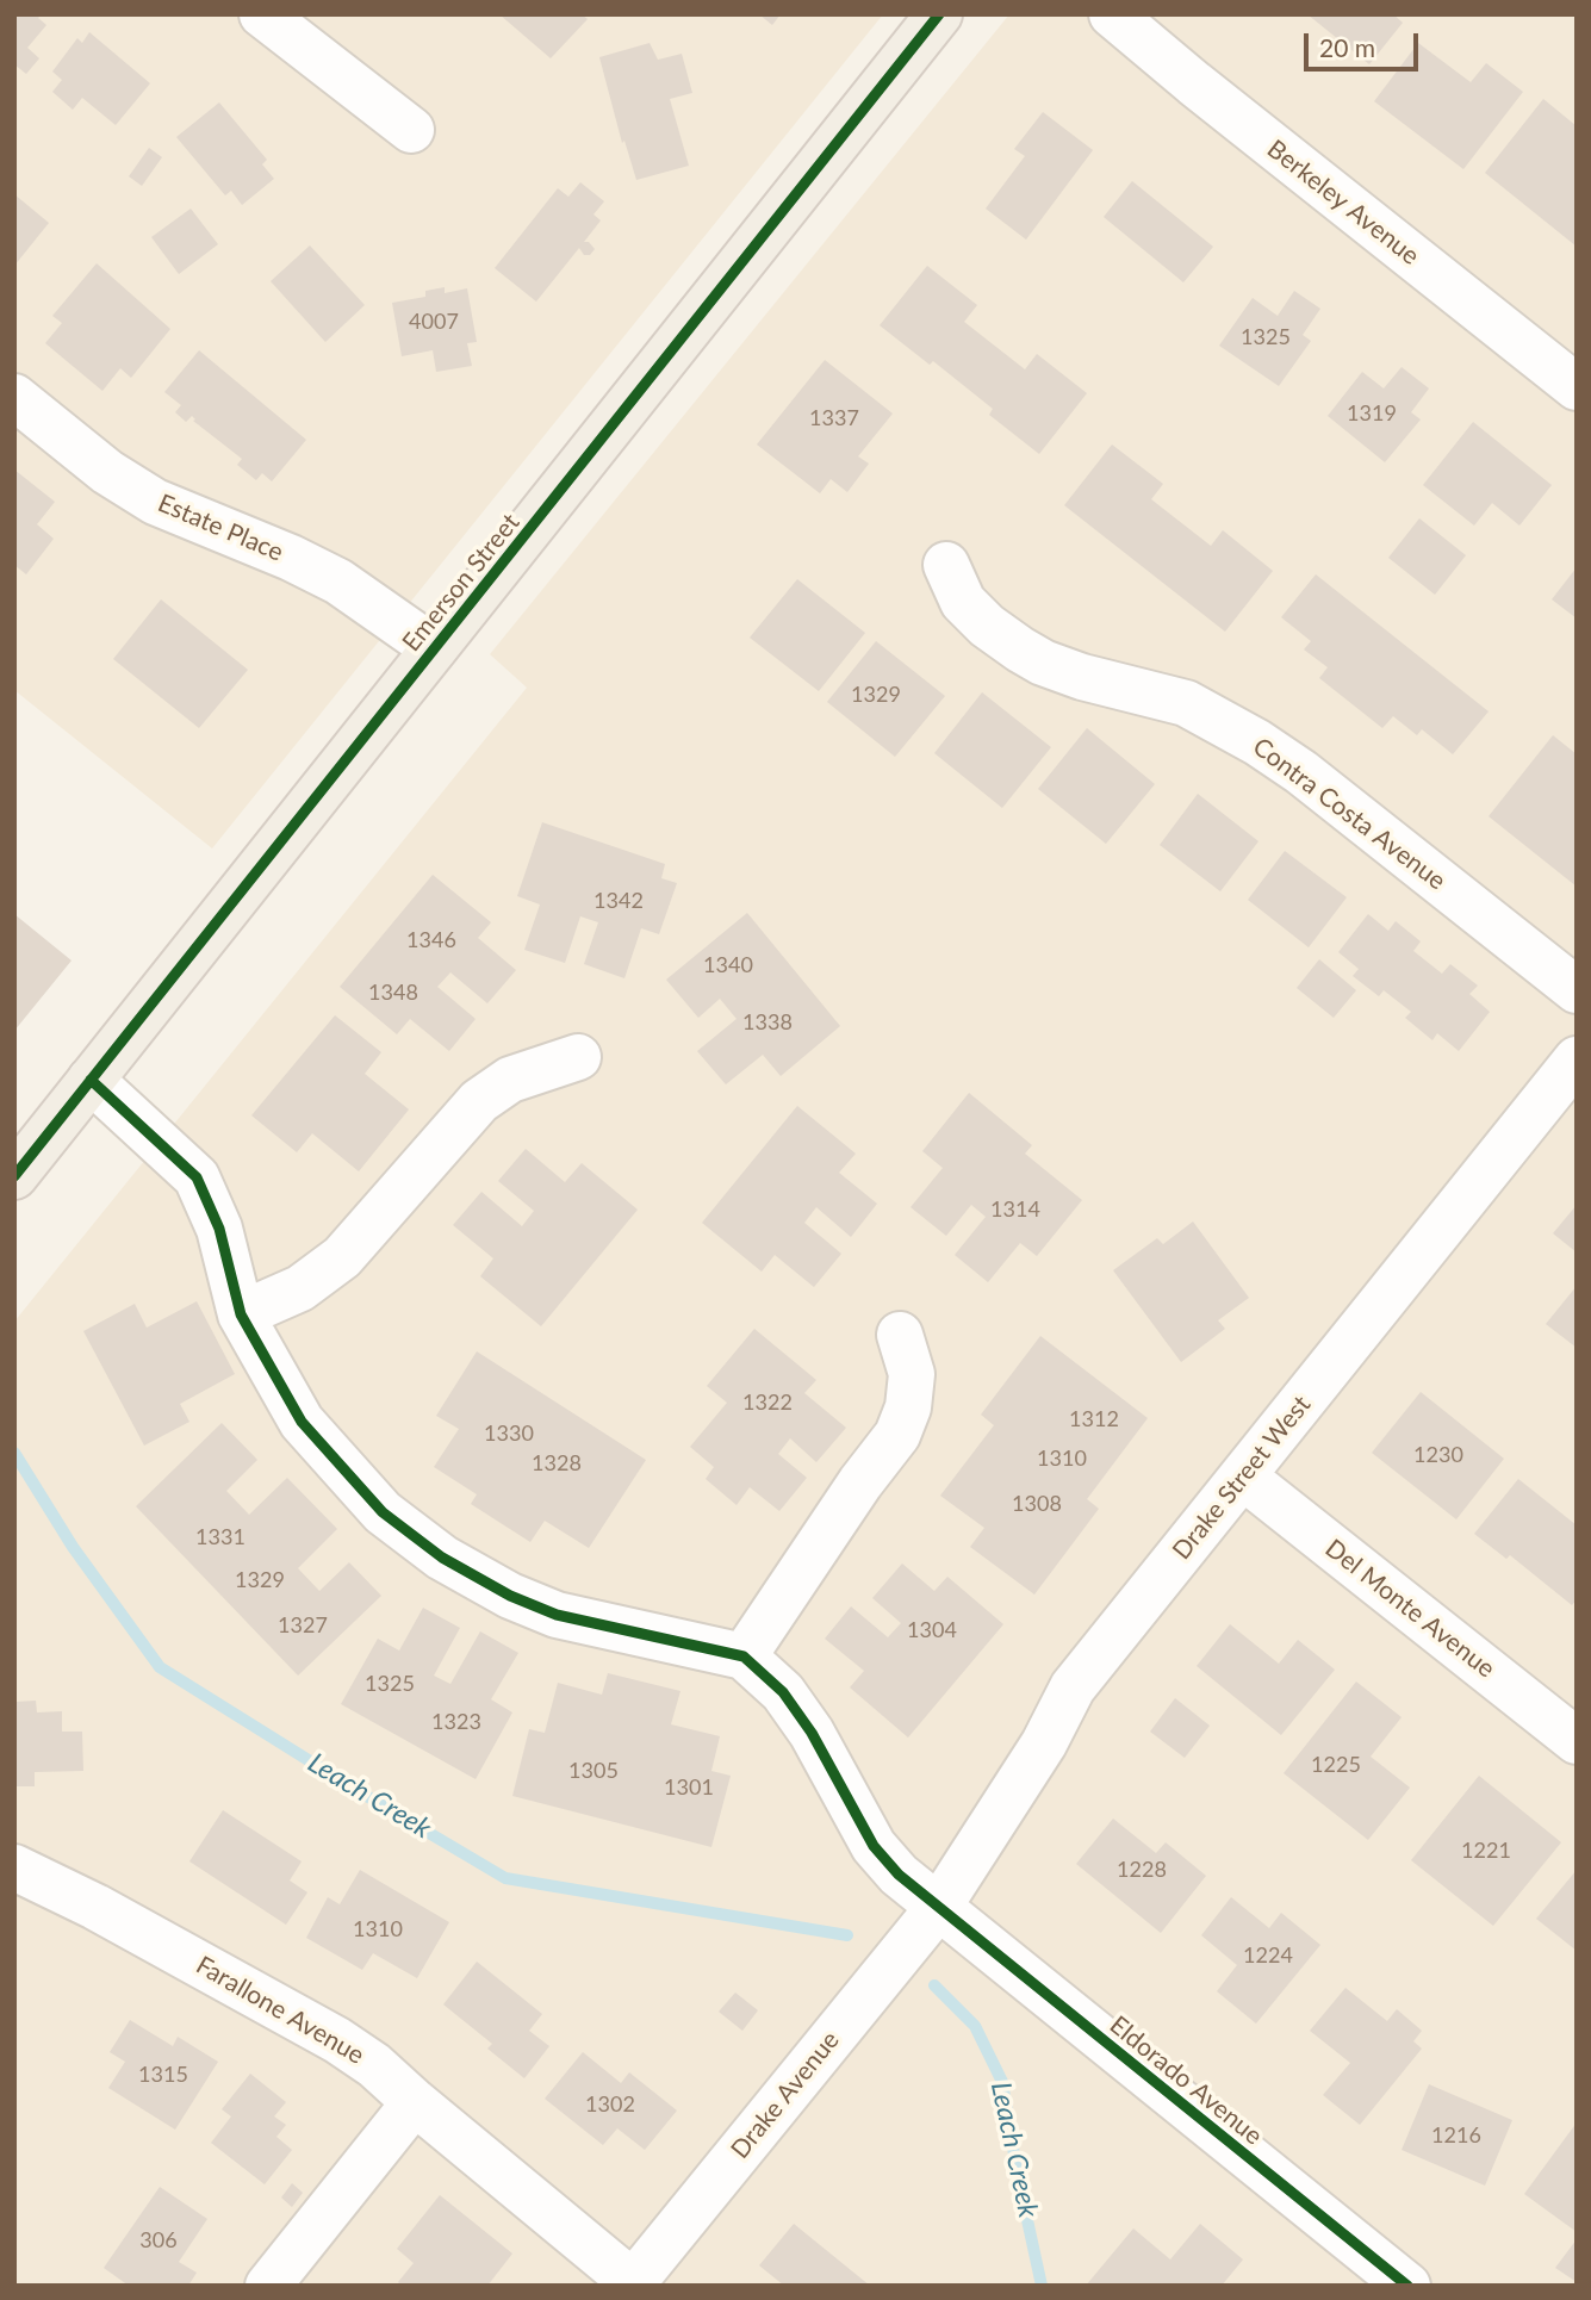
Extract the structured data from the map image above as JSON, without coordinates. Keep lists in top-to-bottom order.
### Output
{
  "streets": {
    "main road": ["Emerson Street"],
    "street": [
      "Berkeley Avenue",
      "Estate Place",
      "Contra Costa Avenue",
      "Drake Street West",
      "Del Monte Avenue",
      "Farallone Avenue",
      "Eldorado Avenue",
      "Drake Avenue"
    ]
  },
  "crossings": [
    ["Estate Place", "Emerson Street"],
    ["Drake Street West", "Del Monte Avenue"],
    ["Drake Street West", "Eldorado Avenue"],
    ["Drake Street West", "Drake Avenue"],
    ["Farallone Avenue", "Drake Avenue"],
    ["Eldorado Avenue", "Drake Avenue"]
  ],
  "water": ["Leach Creek"],
  "house_numbers": [
    "4007",
    "1325",
    "1319",
    "1337",
    "1329",
    "1342",
    "1346",
    "1340",
    "1348",
    "1338",
    "1314",
    "1322",
    "1312",
    "1330",
    "1230",
    "1310",
    "1328",
    "1308",
    "1331",
    "1329",
    "1327",
    "1304",
    "1325",
    "1323",
    "1225",
    "1305",
    "1301",
    "1221",
    "1228",
    "1310",
    "1224",
    "1315",
    "1302",
    "1216",
    "306"
  ],
  "scale_bar": "20 m"
}
